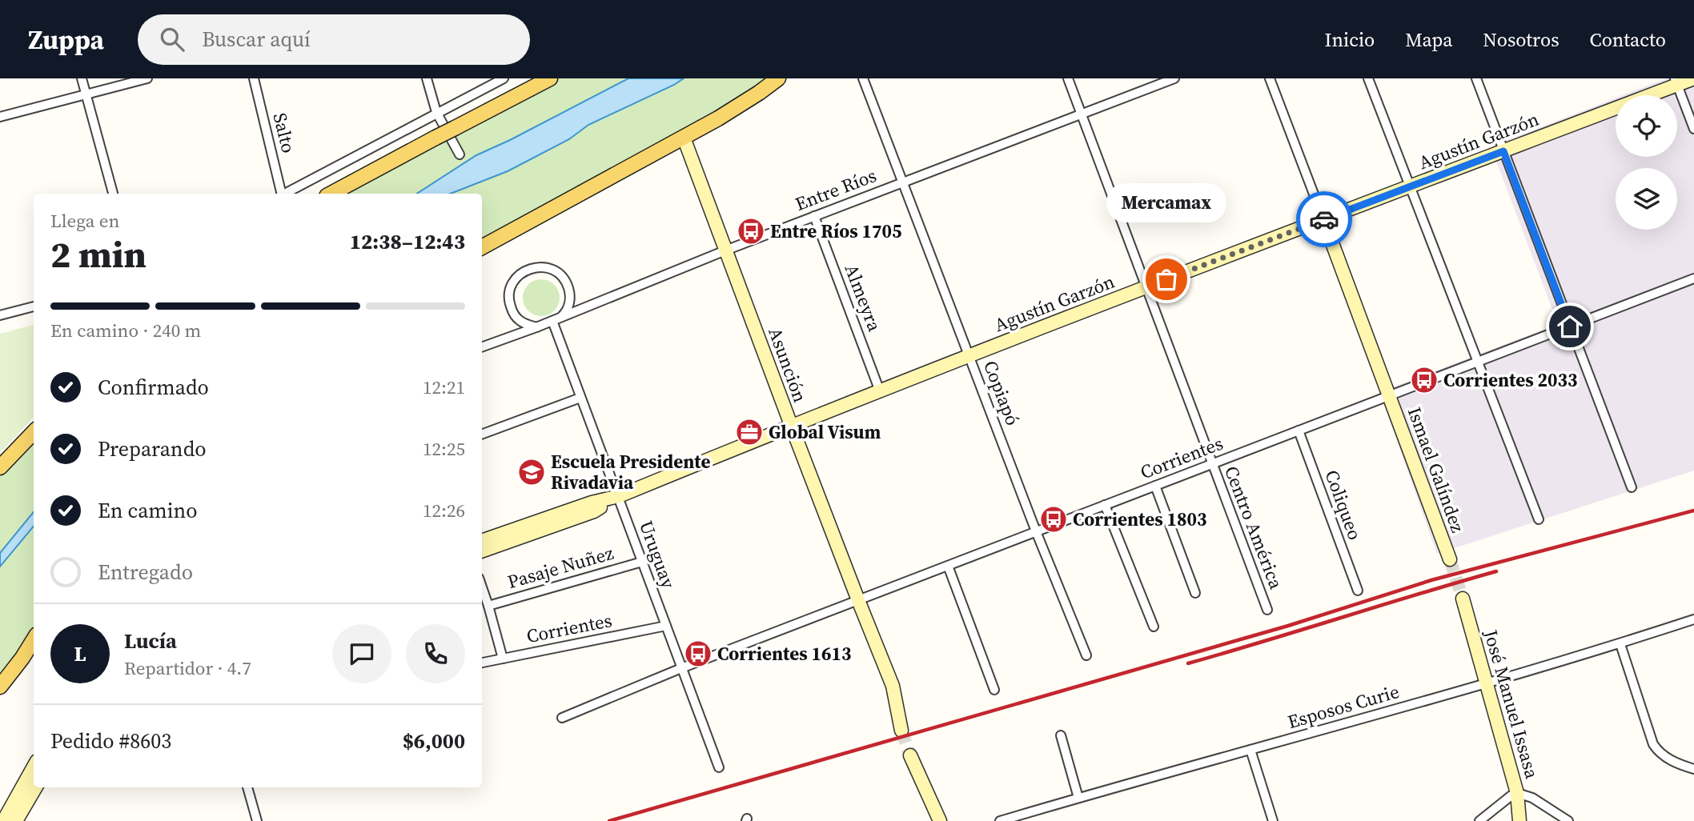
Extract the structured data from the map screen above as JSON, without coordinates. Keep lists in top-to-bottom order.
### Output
{
  "streets": {
    "main road": [
      "Agustín Garzón",
      "Asunción",
      "Ismael Galíndez",
      "José Manuel Issasa"
    ],
    "street": [
      "Salto",
      "Entre Ríos",
      "Almeyra",
      "Copiapó",
      "Corrientes",
      "Coliqueo",
      "Centro América",
      "Uruguay",
      "Pasaje Nuñez",
      "Esposos Curie"
    ]
  },
  "crossings": [
    ["Agustín Garzón", "Almeyra"],
    ["Agustín Garzón", "Asunción"],
    ["Agustín Garzón", "Copiapó"],
    ["Agustín Garzón", "Ismael Galíndez"],
    ["Agustín Garzón", "Centro América"],
    ["Agustín Garzón", "Uruguay"],
    ["Entre Ríos", "Almeyra"],
    ["Entre Ríos", "Asunción"],
    ["Entre Ríos", "Copiapó"],
    ["Entre Ríos", "Centro América"],
    ["Entre Ríos", "Uruguay"],
    ["Asunción", "Corrientes"],
    ["Copiapó", "Corrientes"],
    ["Corrientes", "Ismael Galíndez"],
    ["Corrientes", "Coliqueo"],
    ["Corrientes", "Centro América"],
    ["Corrientes", "Uruguay"],
    ["Uruguay", "Pasaje Nuñez"],
    ["José Manuel Issasa", "Esposos Curie"]
  ],
  "places": {
    "bus stop": [
      "Entre Ríos 1705",
      "Corrientes 2033",
      "Corrientes 1803",
      "Corrientes 1613"
    ],
    "other": ["Mercamax"],
    "office": ["Global Visum"],
    "school or university": ["Escuela Presidente Rivadavia"]
  },
  "page": {
    "header": "Zuppa",
    "search": "Buscar aquí",
    "nav": [
      "Inicio",
      "Mapa",
      "Nosotros",
      "Contacto"
    ],
    "bubble": "Mercamax",
    "heading": ["2 min", "Llega en", "12:38–12:43"],
    "panel": [
      "Lucía",
      "Repartidor · 4.7",
      "Pedido #8603",
      "$6,000"
    ],
    "bar": "En camino · 240 m",
    "list": [
      ["Confirmado", "12:21"],
      ["Preparando", "12:25"],
      ["En camino", "12:26"],
      "Entregado"
    ],
    "round": "L"
  }
}
